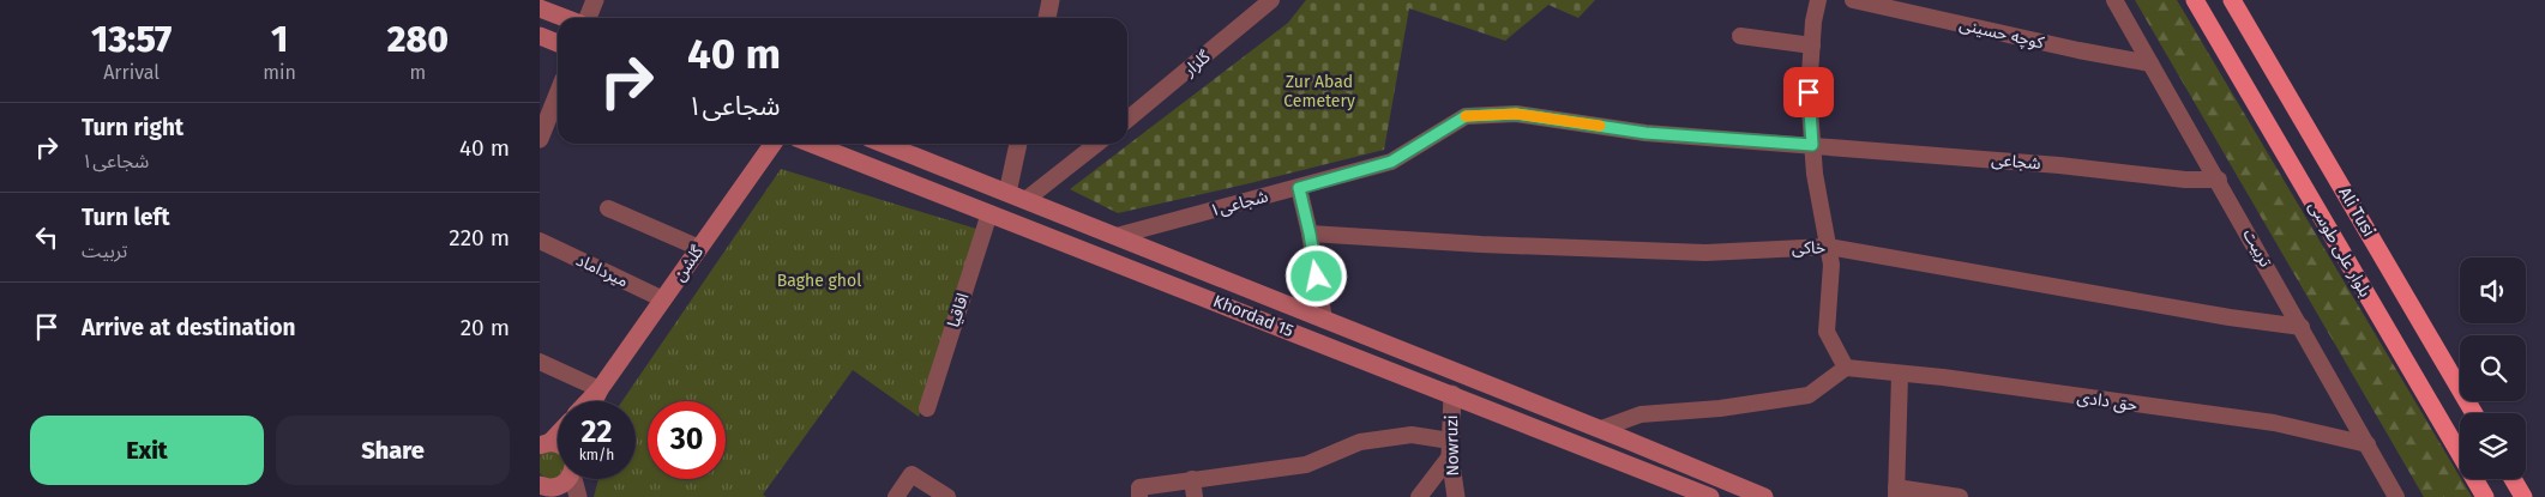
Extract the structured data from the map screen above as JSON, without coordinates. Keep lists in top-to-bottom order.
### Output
{
  "streets": {
    "highway": ["Ali Tusi", "بلوار علی طوسی"],
    "main road": ["گلشن", "Khordad 15"],
    "street": [
      "کوچه حسینی",
      "گلزار",
      "شجاعی",
      "شجاعی۱",
      "خاکی",
      "تربیت",
      "میرداماد",
      "اقاقیا",
      "حق دادی",
      "Nowruzi"
    ]
  },
  "crossings": [
    ["کوچه حسینی", "تربیت"],
    ["شجاعی", "شجاعی۱"],
    ["شجاعی", "تربیت"],
    ["شجاعی۱", "Khordad 15"],
    ["خاکی", "تربیت"],
    ["تربیت", "حق دادی"],
    ["گلشن", "میرداماد"],
    ["اقاقیا", "Khordad 15"],
    ["Khordad 15", "Nowruzi"]
  ],
  "parks": ["Zur Abad Cemetery", "Baghe ghol"],
  "page": {
    "eta": [
      "13:57",
      "Arrival",
      "1",
      "min",
      "280",
      "m"
    ],
    "turn": ["40 m", "شجاعی۱"],
    "list": [
      {
        "name": "Turn right",
        "note": "شجاعی۱",
        "value": "40 m"
      },
      {
        "name": "Turn left",
        "note": "تربیت",
        "value": "220 m"
      },
      {
        "name": "Arrive at destination",
        "value": "20 m"
      }
    ],
    "speed": "22 km/h",
    "limit": "30",
    "buttons": ["Exit", "Share"]
  }
}
